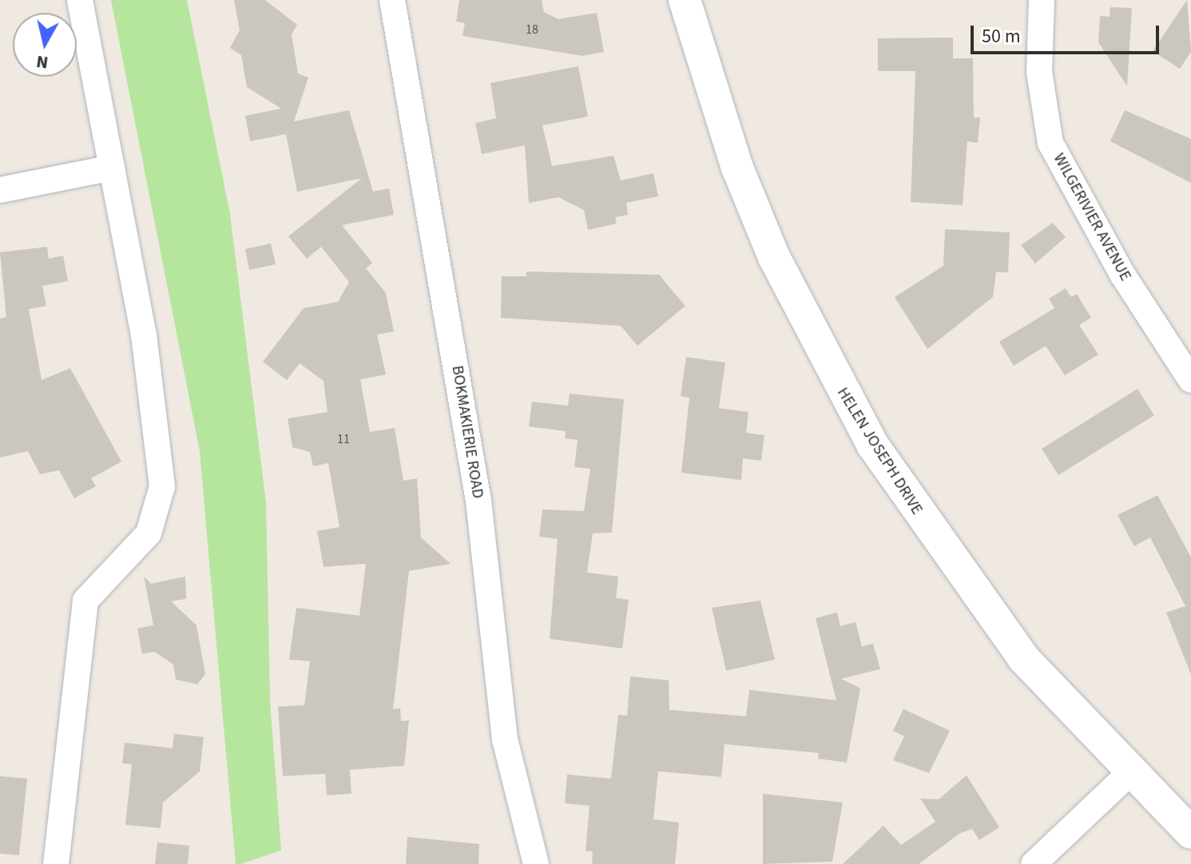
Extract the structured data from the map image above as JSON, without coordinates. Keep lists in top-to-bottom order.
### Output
{
  "streets": {
    "street": ["WILGERIVIER AVENUE", "BOKMAKIERIE ROAD", "HELEN JOSEPH DRIVE"]
  },
  "house_numbers": ["18", "11"],
  "scale_bar": "50 m",
  "north": "bottom"
}
